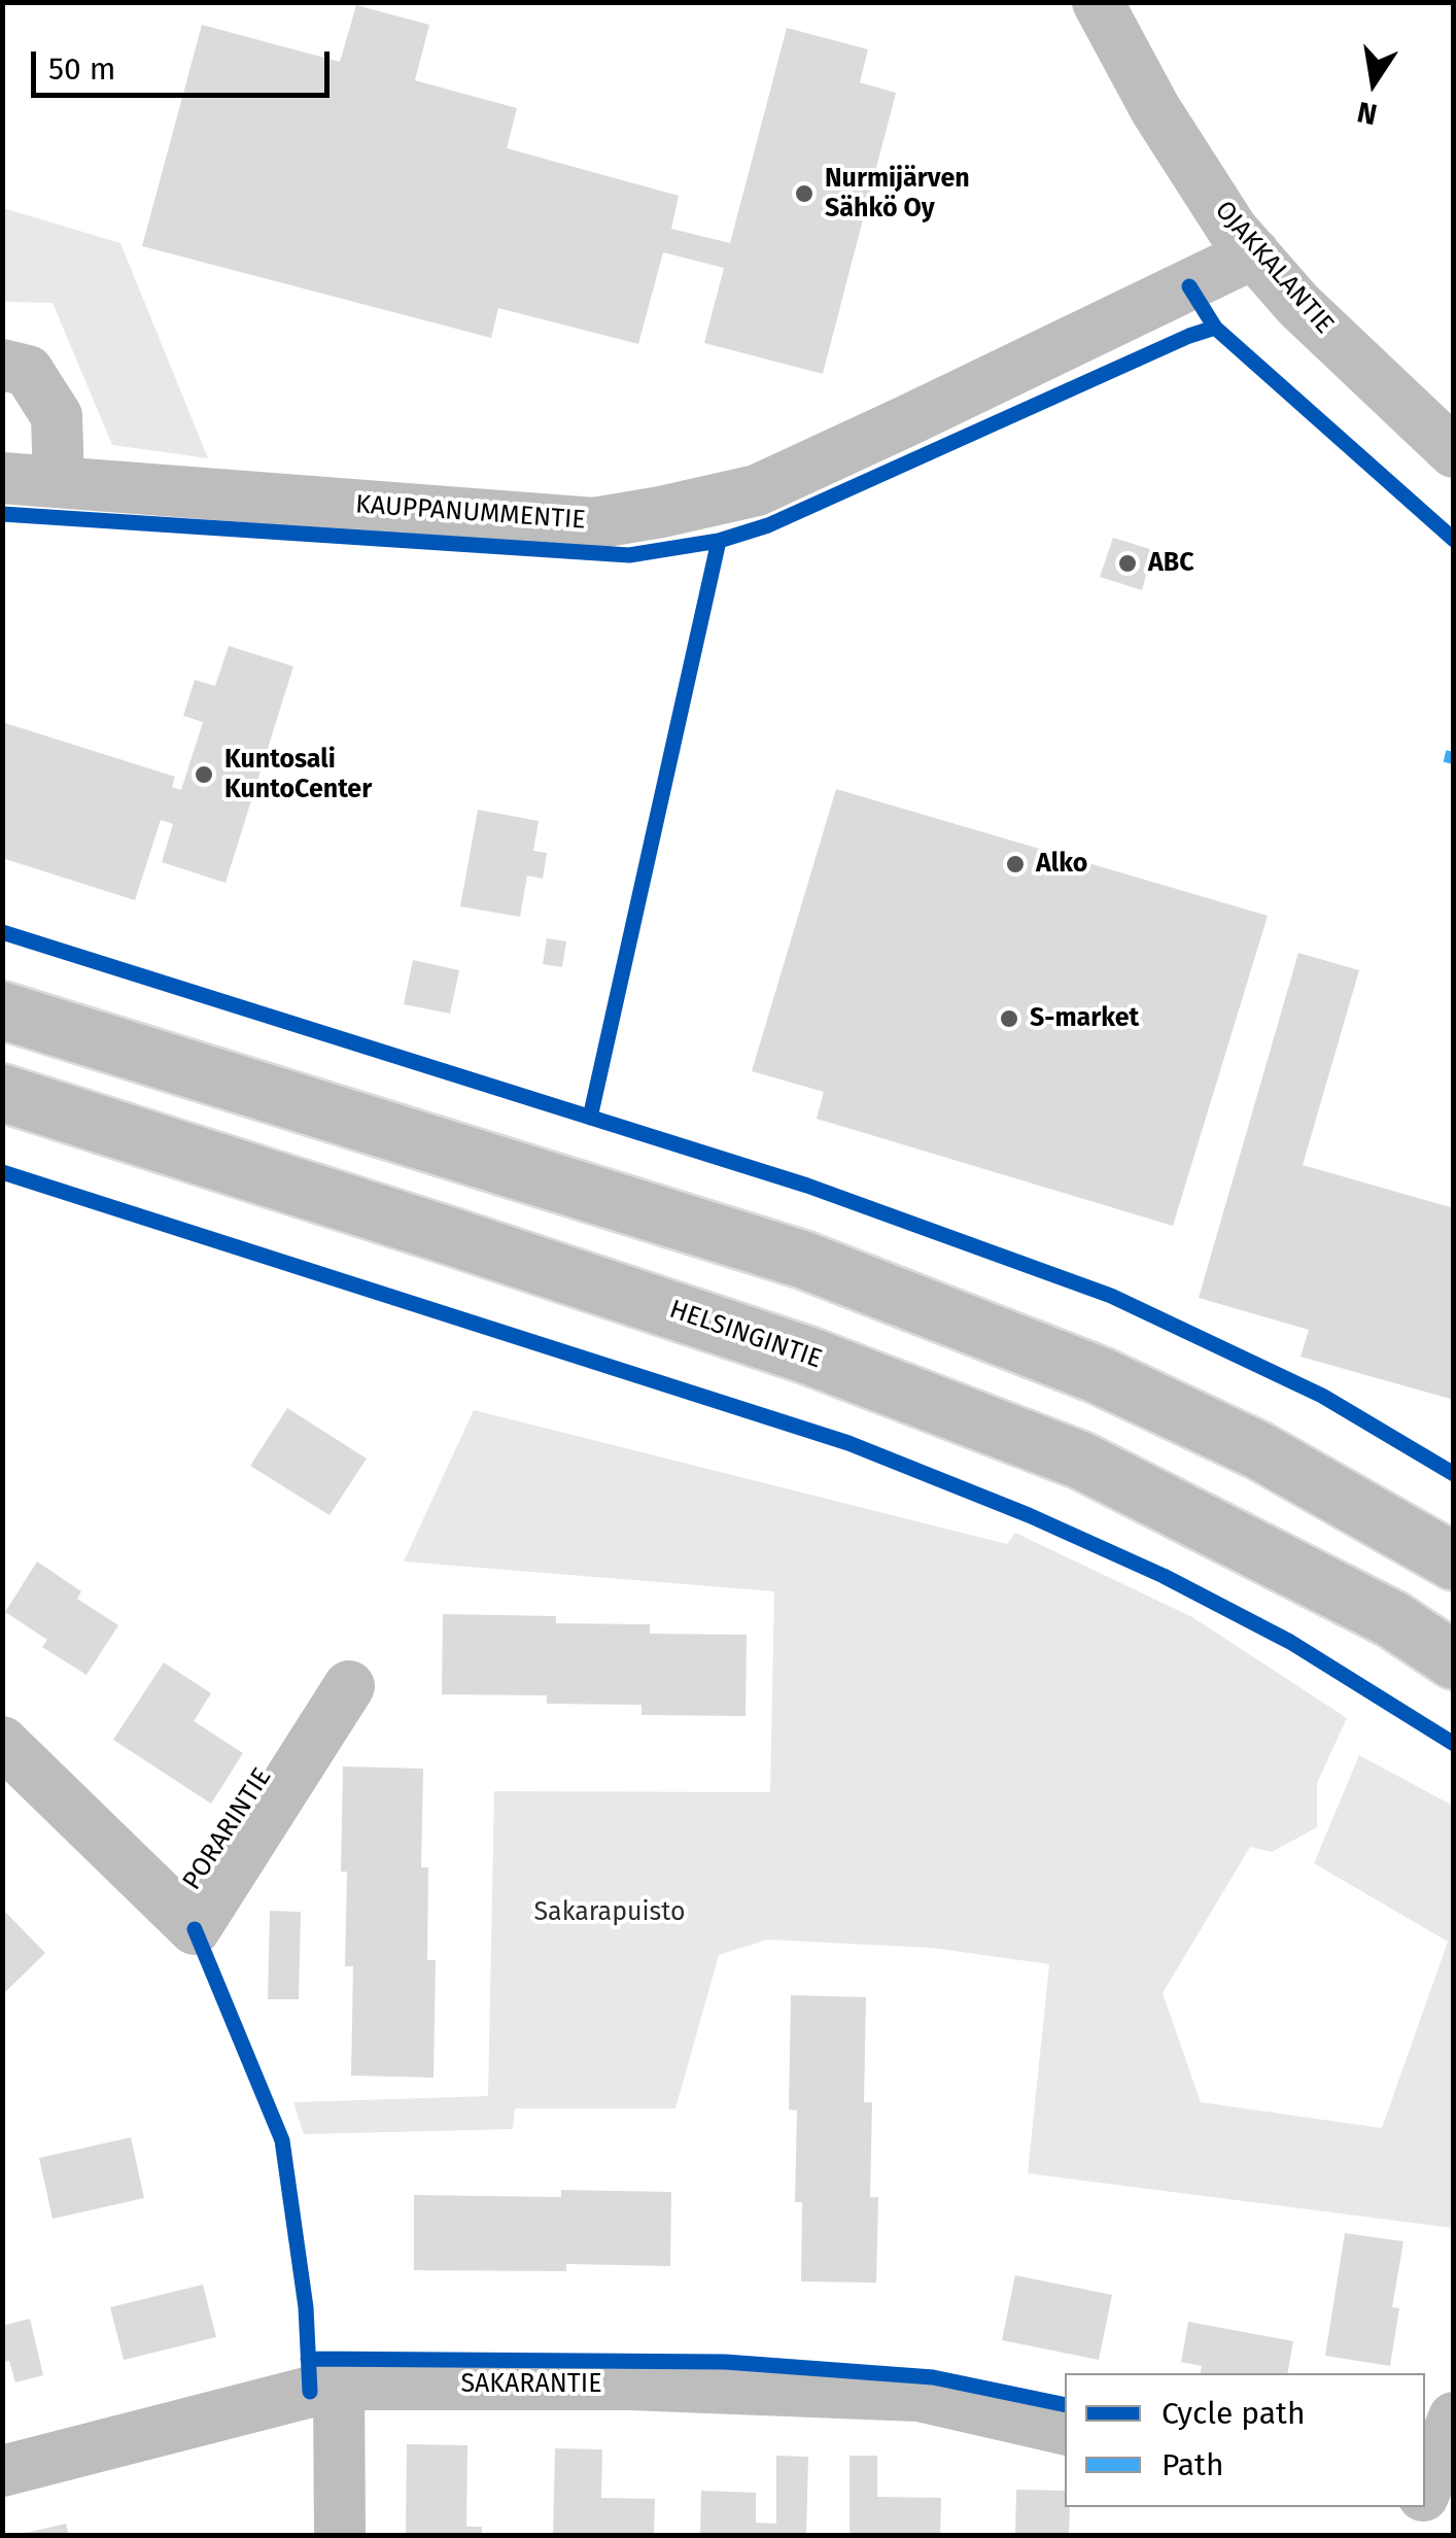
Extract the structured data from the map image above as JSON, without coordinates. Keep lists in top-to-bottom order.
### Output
{
  "streets": {
    "main road": ["HELSINGINTIE"],
    "street": [
      "OJAKKALANTIE",
      "KAUPPANUMMENTIE",
      "PORARINTIE",
      "SAKARANTIE"
    ]
  },
  "crossings": [
    ["OJAKKALANTIE", "KAUPPANUMMENTIE"]
  ],
  "parks": ["Sakarapuisto"],
  "places": [
    "Nurmijärven Sähkö Oy",
    "ABC",
    "Kuntosali KuntoCenter",
    "Alko",
    "S-market"
  ],
  "legend": ["Cycle path", "Path"],
  "scale_bar": "50 m",
  "north": "bottom"
}
